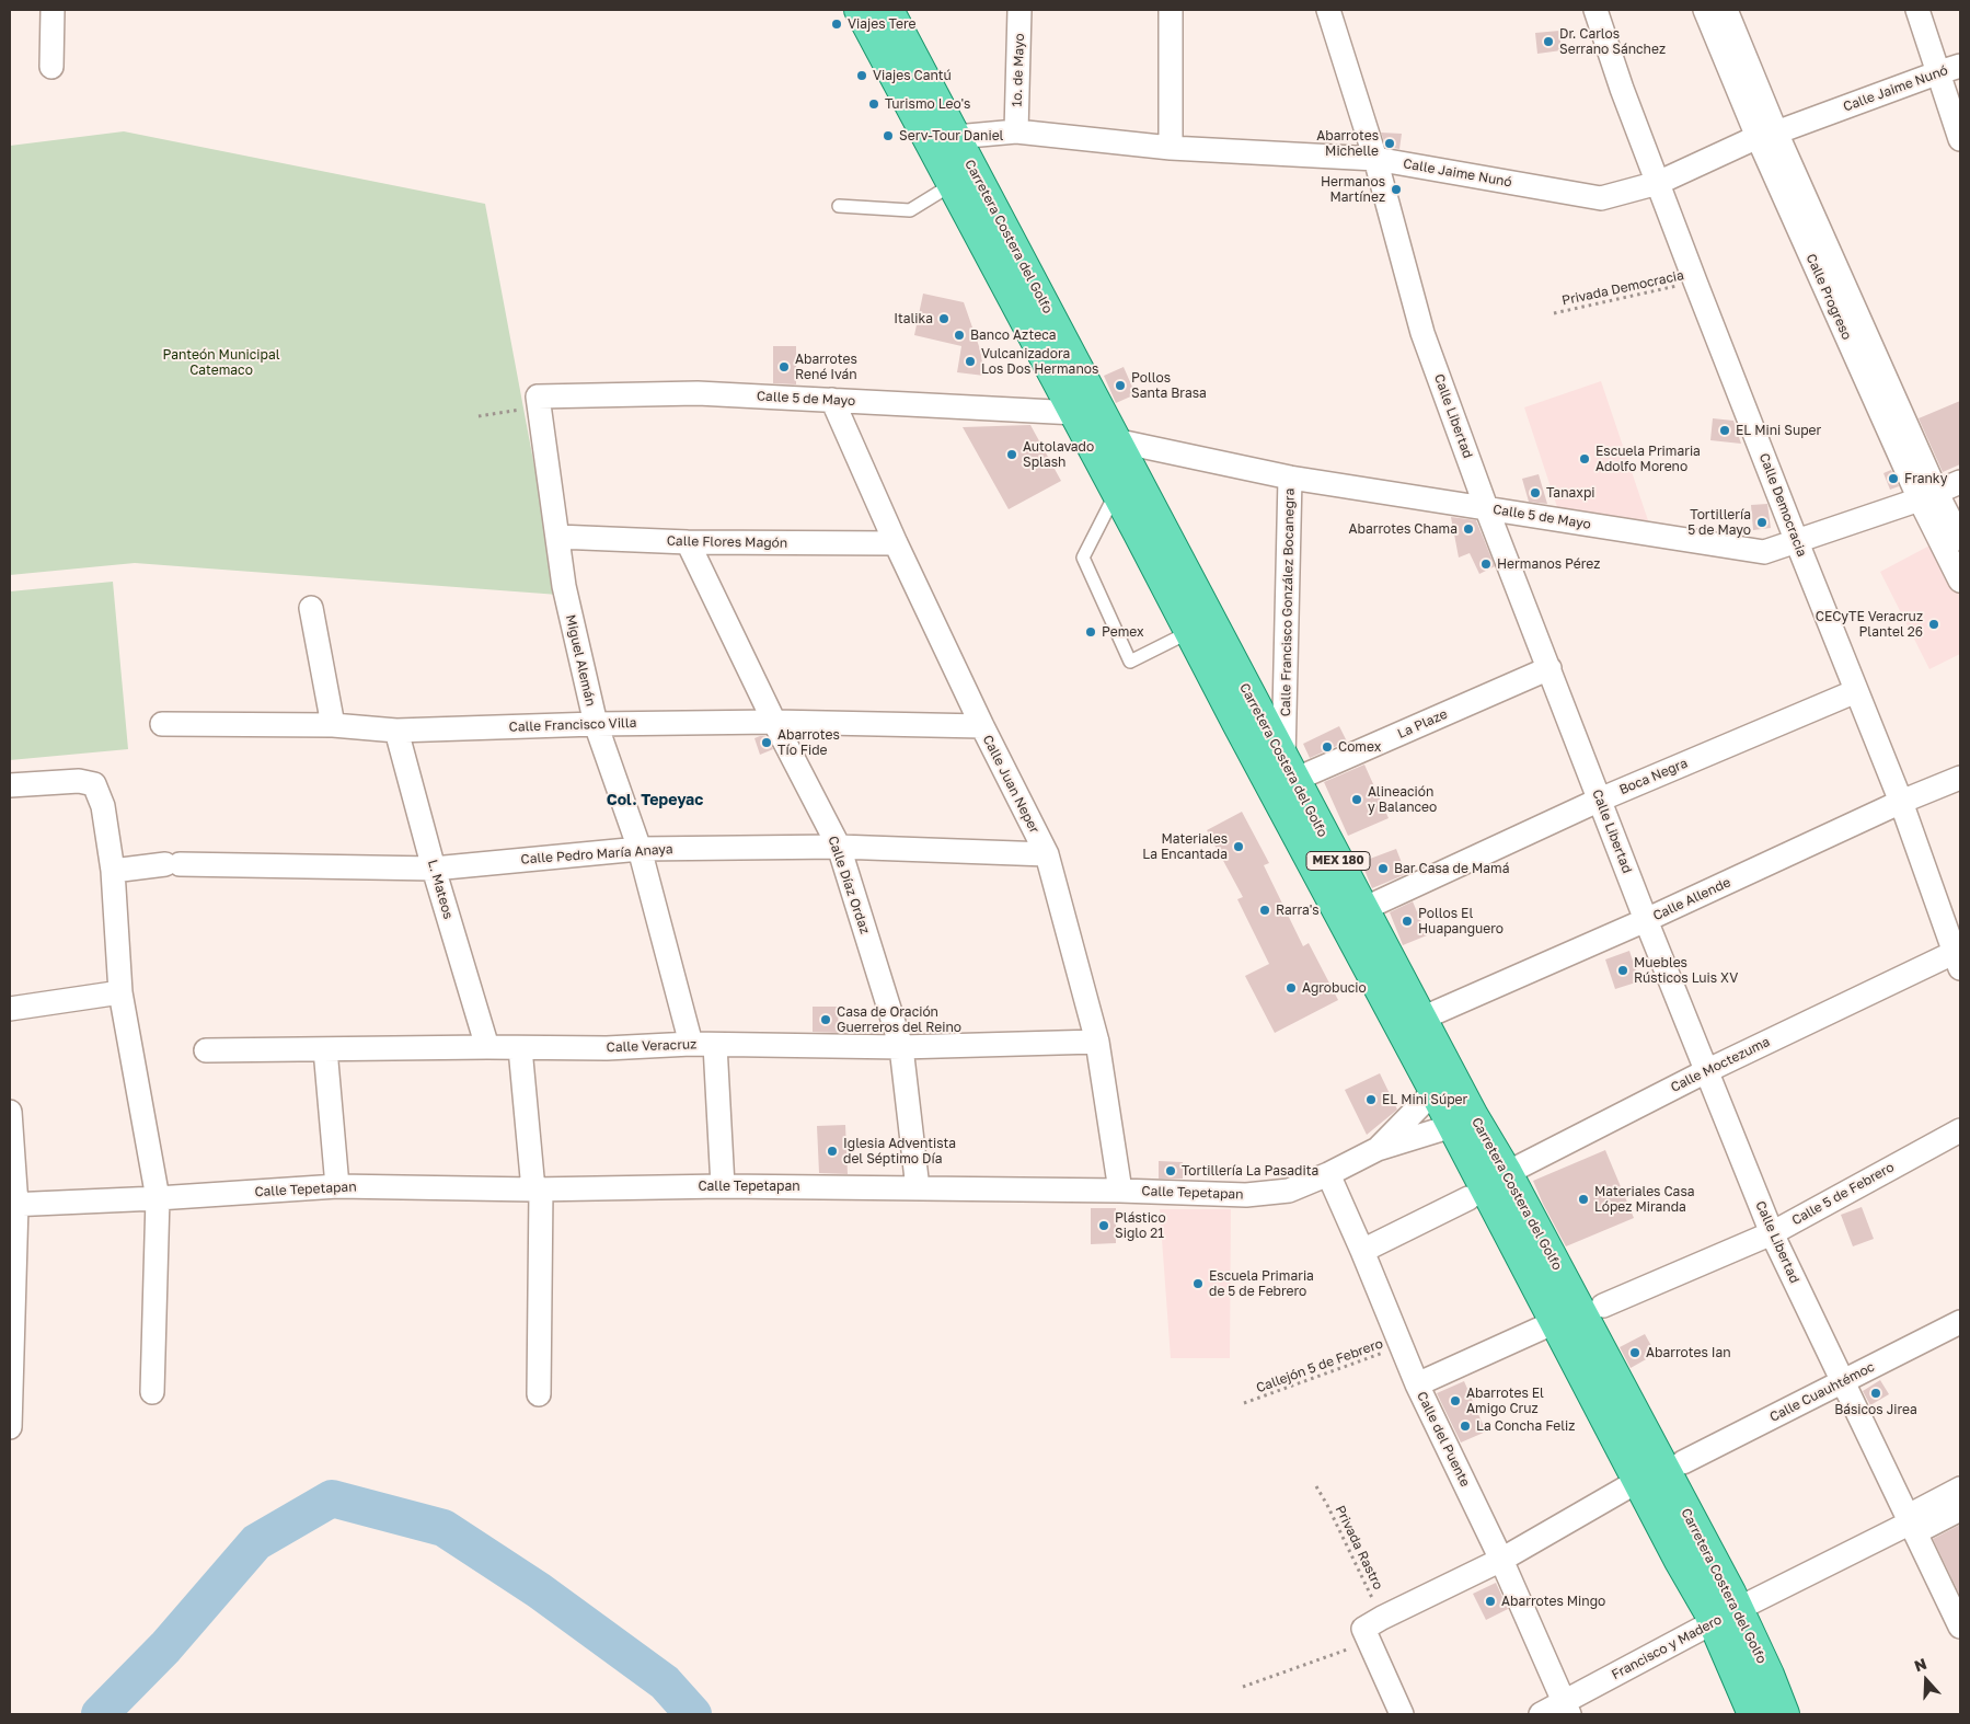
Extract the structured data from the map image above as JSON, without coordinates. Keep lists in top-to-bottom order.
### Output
{
  "streets": {
    "main road": ["Carretera Costera del Golfo", "MEX 180"],
    "street": [
      "1o. de Mayo",
      "Calle Jaime Nunó",
      "Calle Progreso",
      "Calle 5 de Mayo",
      "Calle Libertad",
      "Calle Democracia",
      "Calle Flores Magón",
      "Calle Francisco González Bocanegra",
      "Miguel Alemán",
      "La Plaze",
      "Calle Francisco Villa",
      "Boca Negra",
      "Calle Juan Neper",
      "Calle Pedro María Anaya",
      "Calle Díaz Ordaz",
      "L. Mateos",
      "Calle Allende",
      "Calle Veracruz",
      "Calle Moctezuma",
      "Calle Tepetapan",
      "Calle 5 de Febrero",
      "Calle Cuauhtémoc",
      "Calle del Puente",
      "Francisco y Madero"
    ],
    "path": ["Privada Democracia", "Callejón 5 de Febrero", "Privada Rastro"]
  },
  "crossings": [
    ["1o. de Mayo", "Calle Jaime Nunó"],
    ["Calle Jaime Nunó", "Carretera Costera del Golfo"],
    ["Calle Jaime Nunó", "Calle Progreso"],
    ["Calle Jaime Nunó", "Calle Libertad"],
    ["Calle Jaime Nunó", "Calle Democracia"],
    ["Carretera Costera del Golfo", "Calle 5 de Mayo"],
    ["Carretera Costera del Golfo", "Calle Francisco González Bocanegra"],
    ["Carretera Costera del Golfo", "La Plaze"],
    ["Carretera Costera del Golfo", "Boca Negra"],
    ["Carretera Costera del Golfo", "Calle Allende"],
    ["Carretera Costera del Golfo", "Calle Moctezuma"],
    ["Carretera Costera del Golfo", "Calle Tepetapan"],
    ["Carretera Costera del Golfo", "Francisco y Madero"],
    ["Privada Democracia", "Calle Democracia"],
    ["Calle Progreso", "Calle 5 de Mayo"],
    ["Calle 5 de Mayo", "Calle Libertad"],
    ["Calle 5 de Mayo", "Calle Democracia"],
    ["Calle 5 de Mayo", "Calle Francisco González Bocanegra"],
    ["Calle 5 de Mayo", "Miguel Alemán"],
    ["Calle 5 de Mayo", "Calle Juan Neper"],
    ["Calle Libertad", "La Plaze"],
    ["Calle Libertad", "Boca Negra"],
    ["Calle Libertad", "Calle Allende"],
    ["Calle Libertad", "Calle Moctezuma"],
    ["Calle Libertad", "Calle 5 de Febrero"],
    ["Calle Libertad", "Calle Cuauhtémoc"],
    ["Calle Libertad", "Francisco y Madero"],
    ["Calle Democracia", "Boca Negra"],
    ["Calle Democracia", "Calle Allende"],
    ["Calle Democracia", "Calle Moctezuma"],
    ["Calle Flores Magón", "Miguel Alemán"],
    ["Calle Flores Magón", "Calle Juan Neper"],
    ["Calle Flores Magón", "Calle Díaz Ordaz"],
    ["Calle Francisco González Bocanegra", "La Plaze"],
    ["Miguel Alemán", "Calle Francisco Villa"],
    ["Miguel Alemán", "Calle Pedro María Anaya"],
    ["Miguel Alemán", "Calle Veracruz"],
    ["Calle Francisco Villa", "Calle Juan Neper"],
    ["Calle Francisco Villa", "Calle Díaz Ordaz"],
    ["Calle Francisco Villa", "L. Mateos"],
    ["Calle Juan Neper", "Calle Pedro María Anaya"],
    ["Calle Juan Neper", "Calle Veracruz"],
    ["Calle Juan Neper", "Calle Tepetapan"],
    ["Calle Pedro María Anaya", "Calle Díaz Ordaz"],
    ["Calle Pedro María Anaya", "L. Mateos"],
    ["Calle Díaz Ordaz", "Calle Veracruz"],
    ["Calle Díaz Ordaz", "Calle Tepetapan"],
    ["L. Mateos", "Calle Veracruz"],
    ["Calle Moctezuma", "Calle del Puente"],
    ["Calle Tepetapan", "Calle del Puente"],
    ["Callejón 5 de Febrero", "Calle del Puente"],
    ["Calle del Puente", "Francisco y Madero"]
  ],
  "districts": ["Col. Tepeyac"],
  "parks": ["Panteón Municipal Catemaco"],
  "places": [
    "Viajes Tere",
    "Dr. Carlos Serrano Sánchez",
    "Viajes Cantú",
    "Turismo Leo's",
    "Serv-Tour Daniel",
    "Abarrotes Michelle",
    "Hermanos Martínez",
    "Italika",
    "Banco Azteca",
    "Vulcanizadora Los Dos Hermanos",
    "Abarrotes René Iván",
    "Pollos Santa Brasa",
    "EL Mini Super",
    "Autolavado Splash",
    "Escuela Primaria Adolfo Moreno",
    "Franky",
    "Tanaxpi",
    "Tortillería 5 de Mayo",
    "Abarrotes Chama",
    "Hermanos Pérez",
    "CECyTE Veracruz Plantel 26",
    "Pemex",
    "Abarrotes Tío Fide",
    "Comex",
    "Alineación y Balanceo",
    "Materiales La Encantada",
    "Bar Casa de Mamá",
    "Rarra's",
    "Pollos El Huapanguero",
    "Muebles Rústicos Luis XV",
    "Agrobucio",
    "Casa de Oración Guerreros del Reino",
    "EL Mini Súper",
    "Iglesia Adventista del Séptimo Día",
    "Tortillería La Pasadita",
    "Materiales Casa López Miranda",
    "Plástico Siglo 21",
    "Escuela Primaria de 5 de Febrero",
    "Abarrotes Ian",
    "Básicos Jirea",
    "Abarrotes El Amigo Cruz",
    "La Concha Feliz",
    "Abarrotes Mingo"
  ],
  "north": "top"
}
